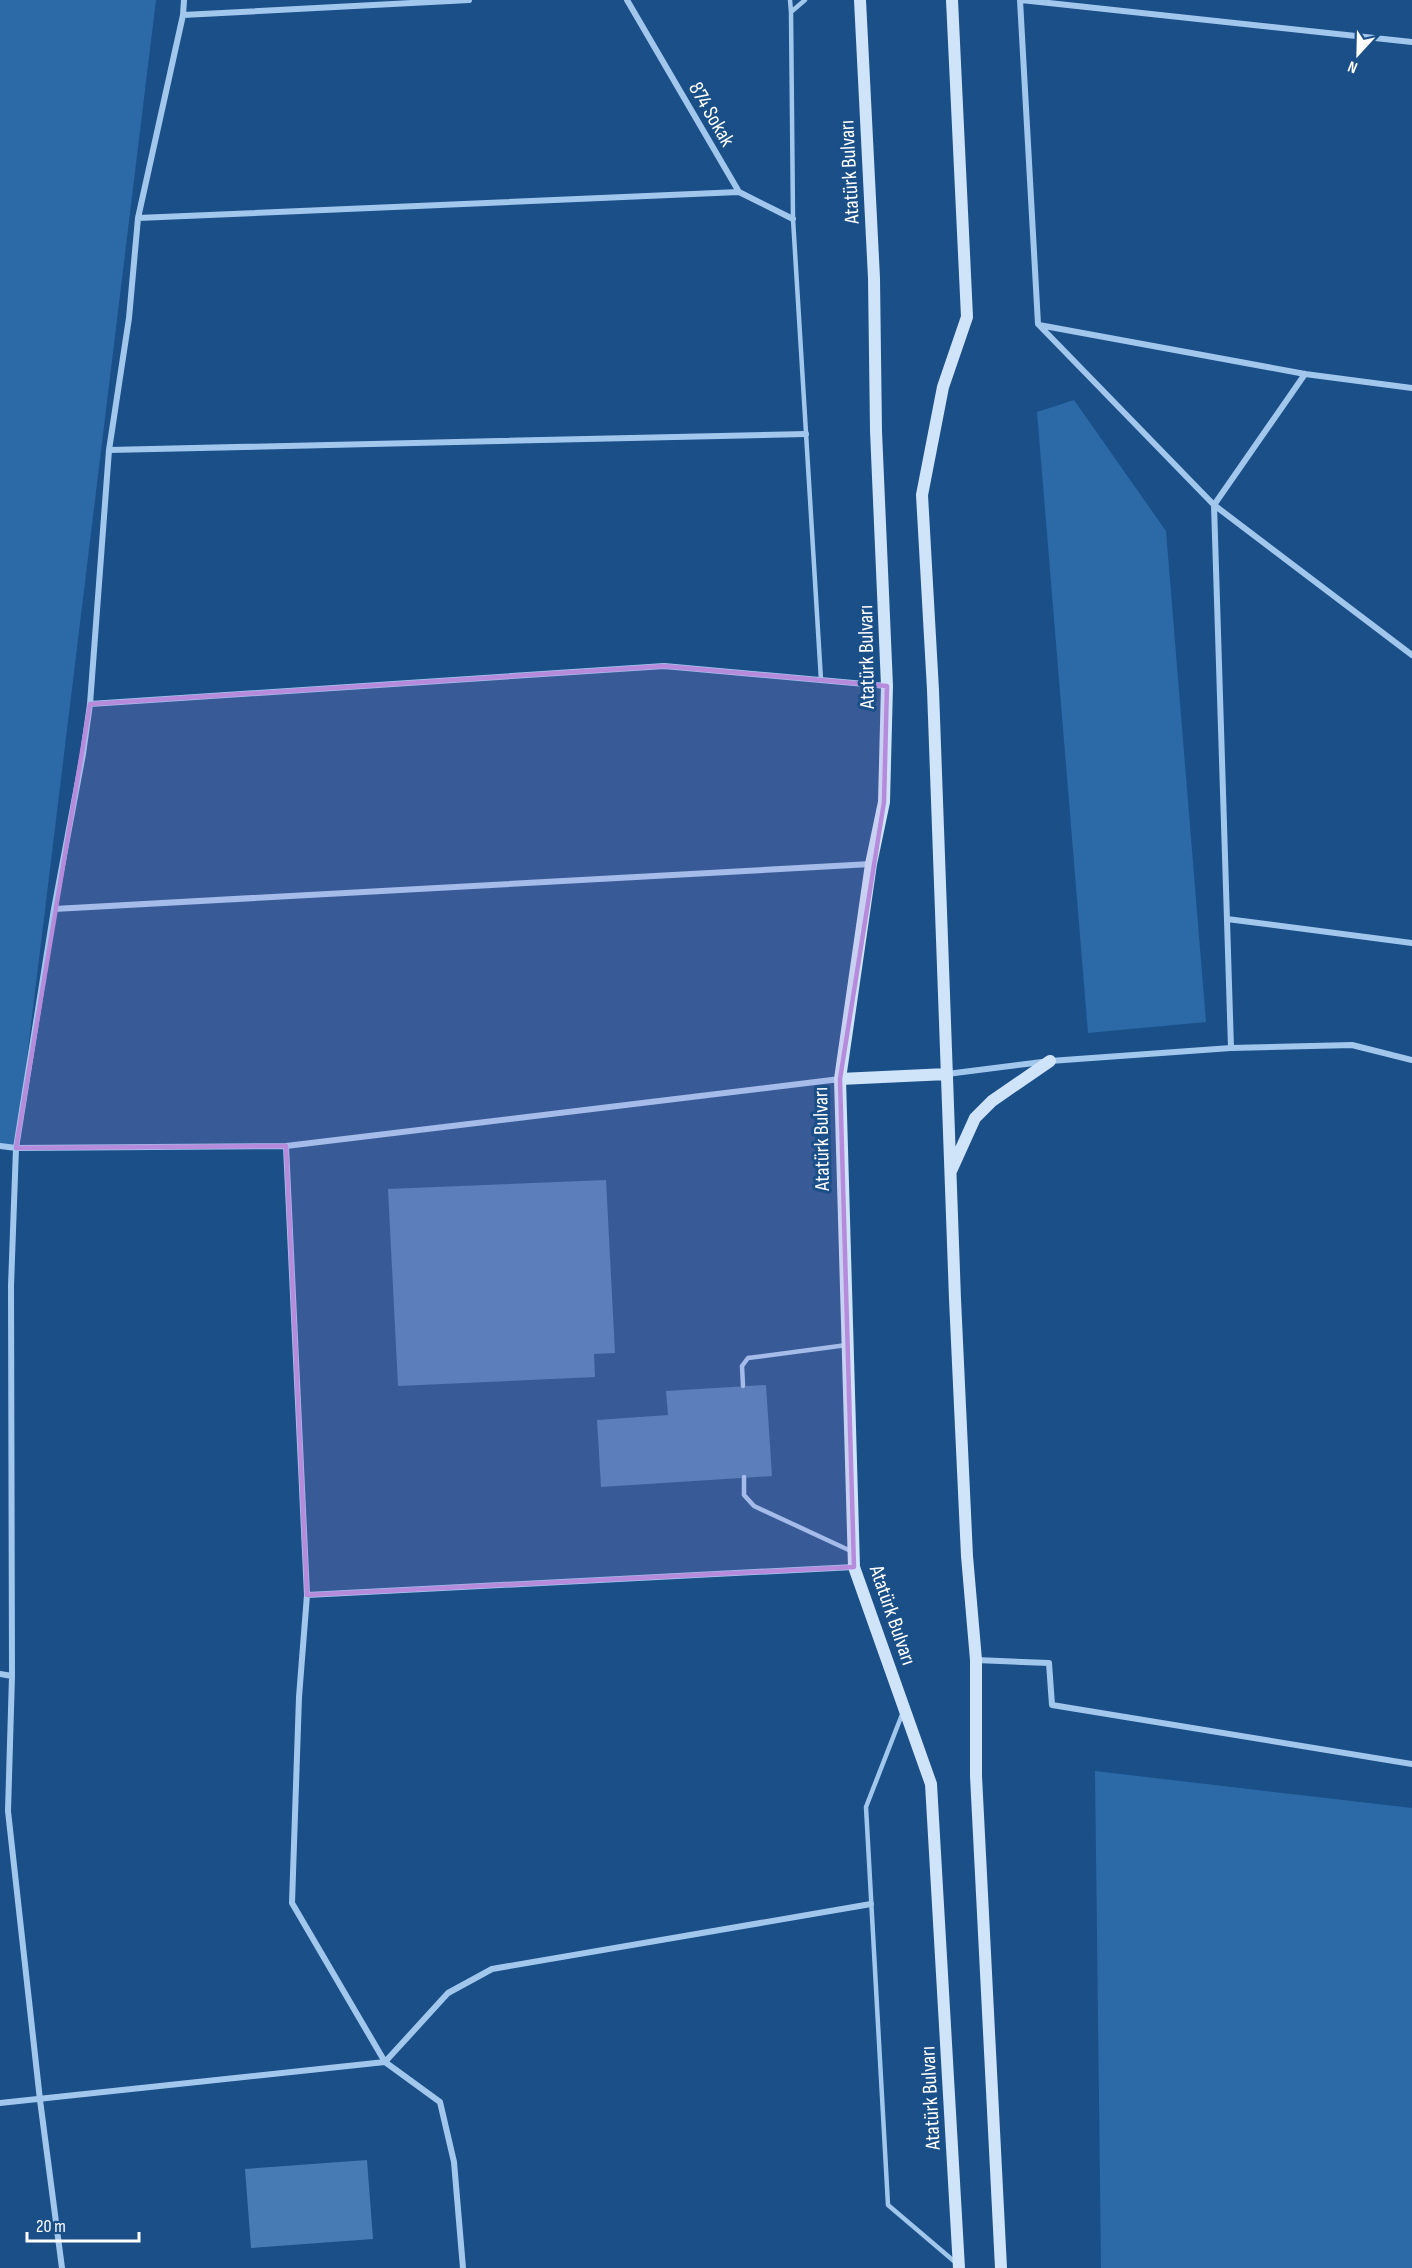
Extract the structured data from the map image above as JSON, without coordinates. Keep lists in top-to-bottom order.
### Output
{
  "streets": {
    "main road": ["Atatürk Bulvarı"],
    "street": ["874 Sokak"]
  },
  "scale_bar": "20 m",
  "north": "bottom"
}
